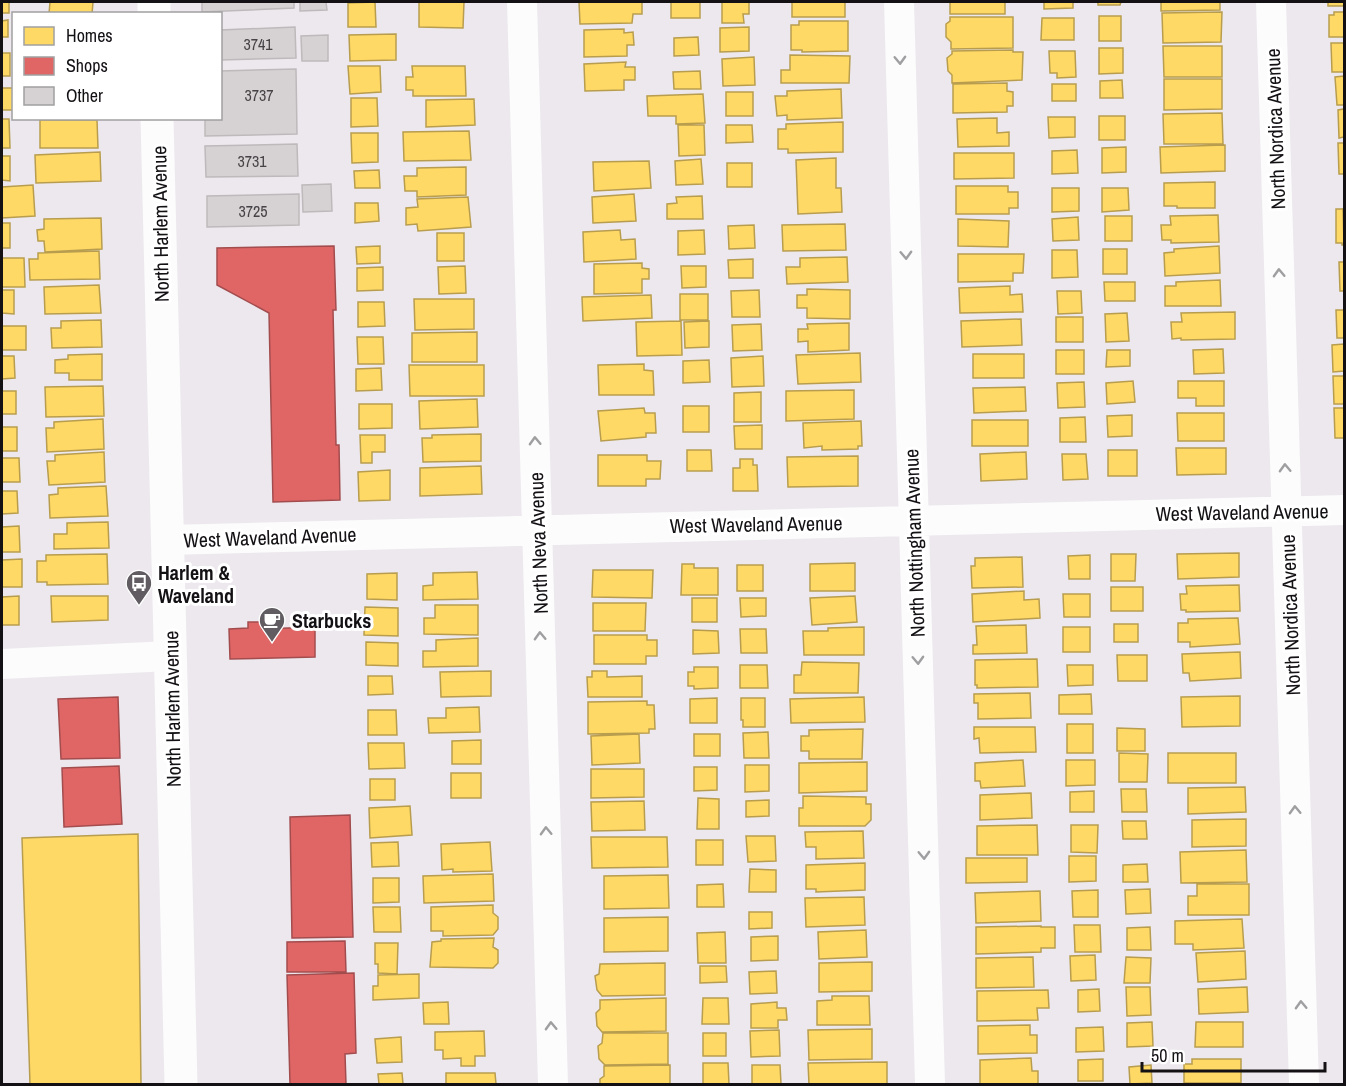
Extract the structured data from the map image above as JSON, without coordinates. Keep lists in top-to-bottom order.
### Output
{
  "streets": {
    "main road": ["North Harlem Avenue"],
    "street": [
      "North Nordica Avenue",
      "West Waveland Avenue",
      "North Neva Avenue",
      "North Nottingham Avenue"
    ]
  },
  "crossings": [
    ["North Nordica Avenue", "West Waveland Avenue"],
    ["North Harlem Avenue", "West Waveland Avenue"],
    ["West Waveland Avenue", "North Neva Avenue"],
    ["West Waveland Avenue", "North Nottingham Avenue"]
  ],
  "one_way": ["North Nordica Avenue", "North Neva Avenue", "North Nottingham Avenue"],
  "places": {
    "bus stop": ["Harlem & Waveland"],
    "cafe": ["Starbucks"]
  },
  "house_numbers": [
    "3741",
    "3737",
    "3731",
    "3725"
  ],
  "legend": ["Homes", "Shops", "Other"],
  "scale_bar": "50 m"
}
